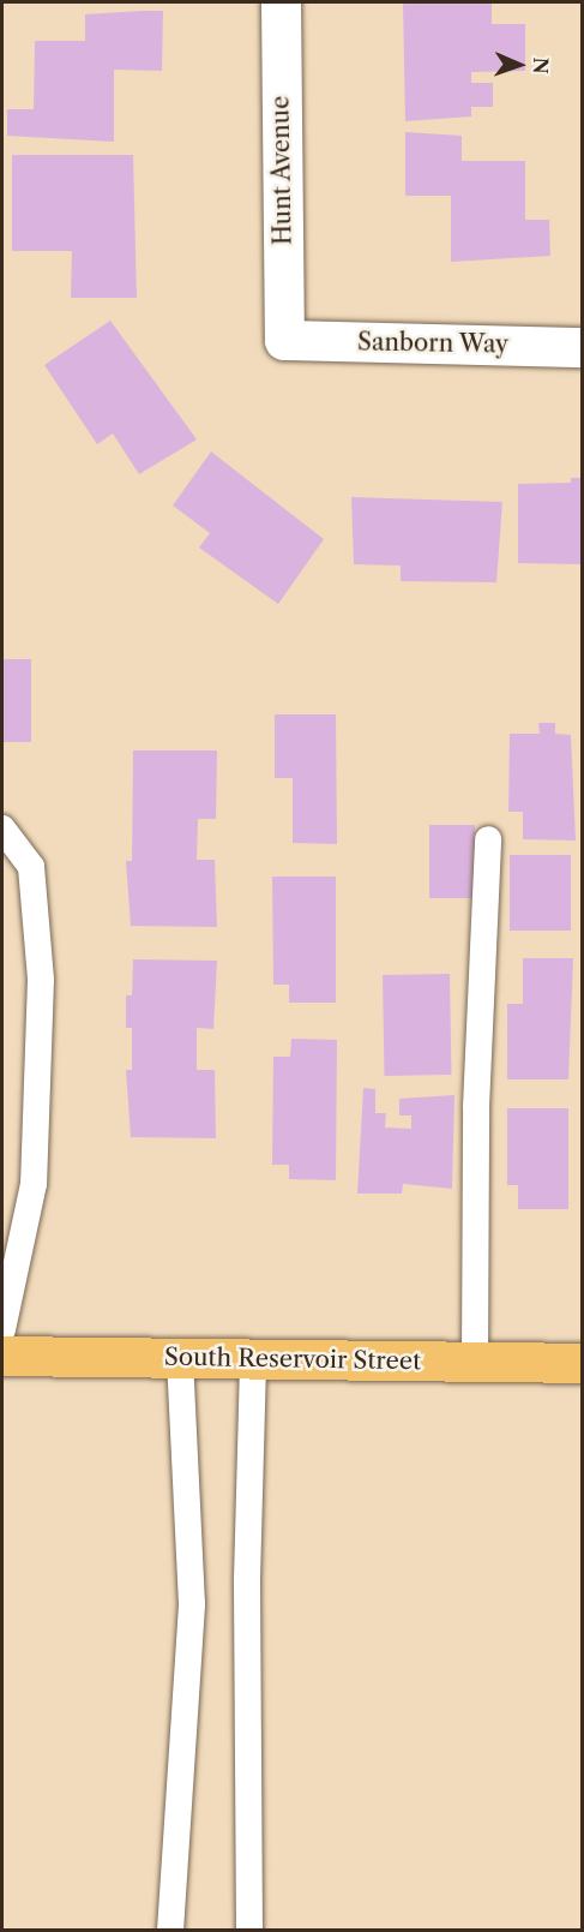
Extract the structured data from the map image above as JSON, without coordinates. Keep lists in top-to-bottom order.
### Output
{
  "streets": {
    "main road": ["South Reservoir Street"],
    "street": ["Hunt Avenue", "Sanborn Way"]
  },
  "crossings": [
    ["Hunt Avenue", "Sanborn Way"]
  ],
  "north": "right"
}
